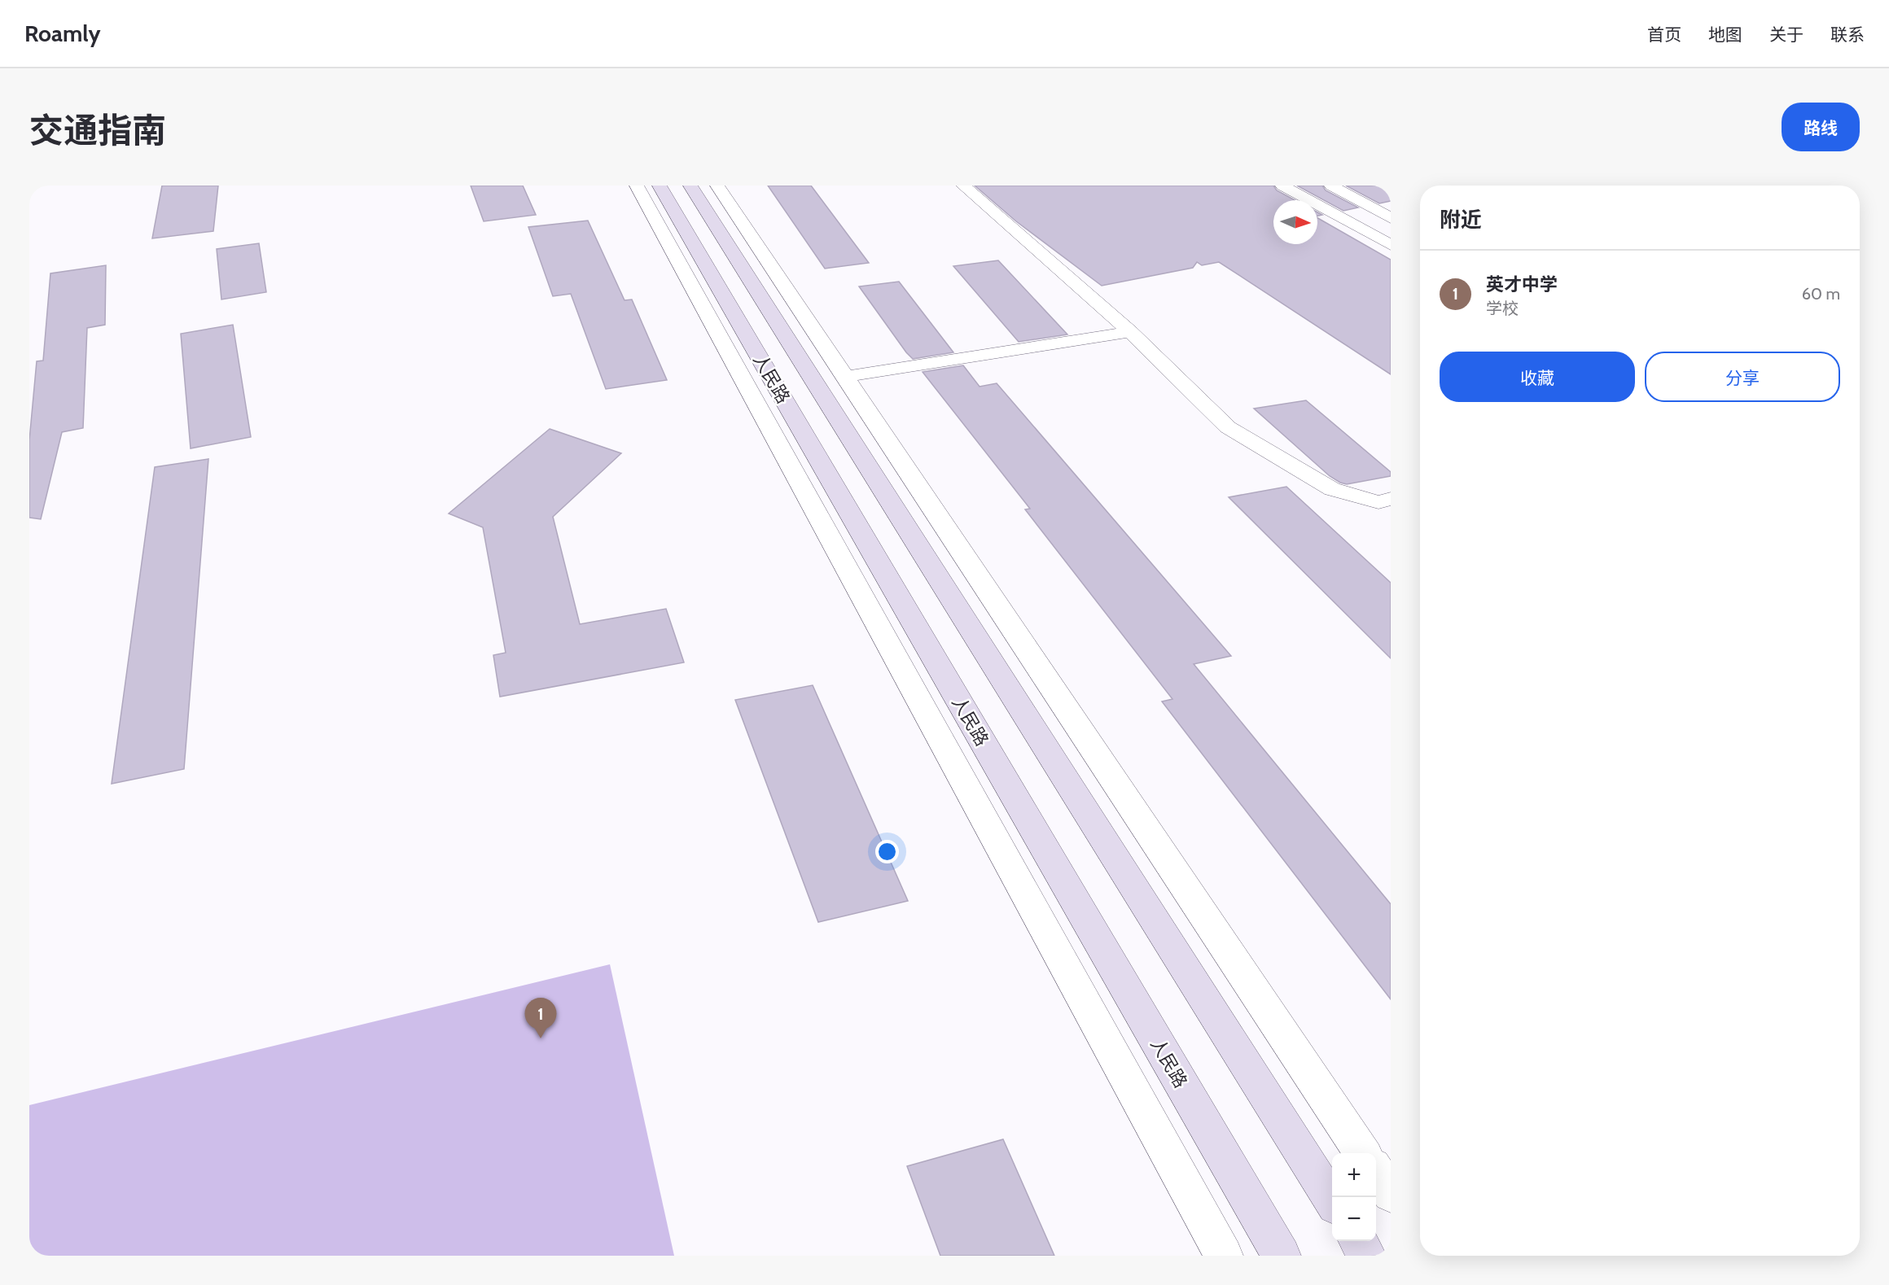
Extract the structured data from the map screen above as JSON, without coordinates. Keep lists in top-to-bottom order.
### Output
{
  "streets": {
    "main road": ["人民路"]
  },
  "north": "right",
  "page": {
    "header": "Roamly",
    "nav": [
      "首页",
      "地图",
      "关于",
      "联系"
    ],
    "title": "交通指南",
    "buttons": [
      "路线",
      ["收藏", "分享"]
    ],
    "heading": "附近",
    "list": [
      {
        "mark": "1",
        "name": "英才中学",
        "note": "学校",
        "value": "60 m"
      }
    ],
    "pins": "1",
    "map_buttons": ["+", "−"]
  }
}
